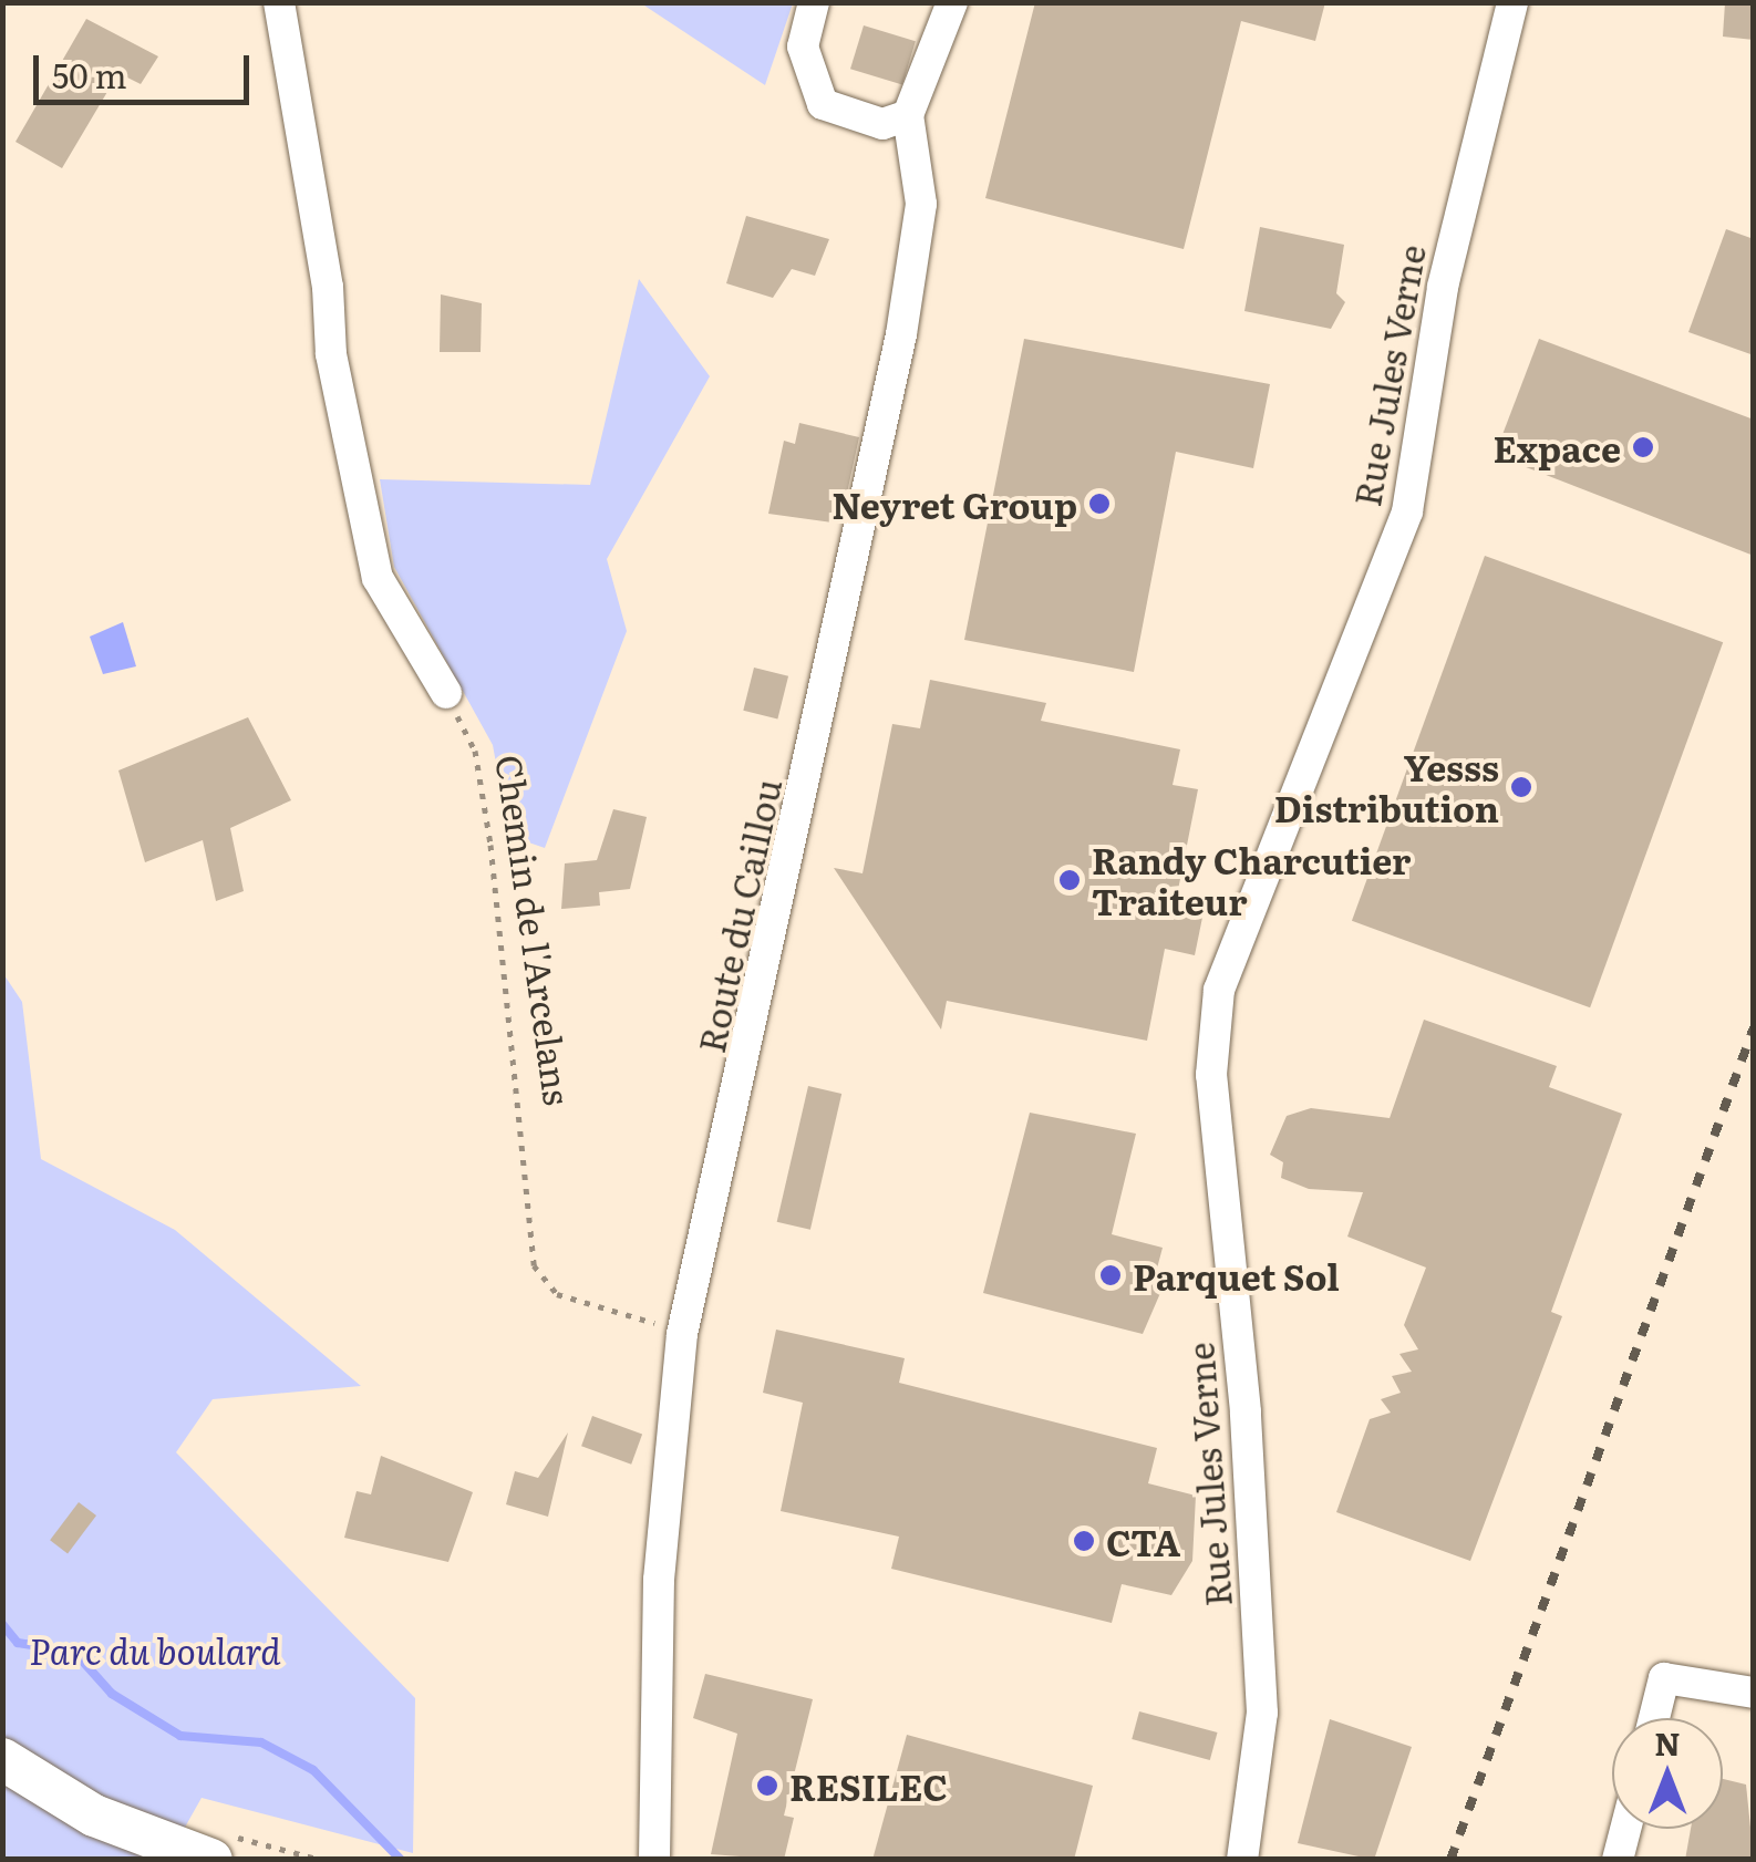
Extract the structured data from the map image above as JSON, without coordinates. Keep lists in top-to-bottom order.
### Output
{
  "streets": {
    "street": ["Rue Jules Verne", "Route du Caillou"],
    "path": ["Chemin de l'Arcelans"]
  },
  "crossings": [
    ["Route du Caillou", "Chemin de l'Arcelans"]
  ],
  "parks": ["Parc du boulard"],
  "places": [
    "Expace",
    "Neyret Group",
    "Yesss Distribution",
    "Randy Charcutier Traiteur",
    "Parquet Sol",
    "CTA",
    "RESILEC"
  ],
  "scale_bar": "50 m",
  "north": "top"
}
